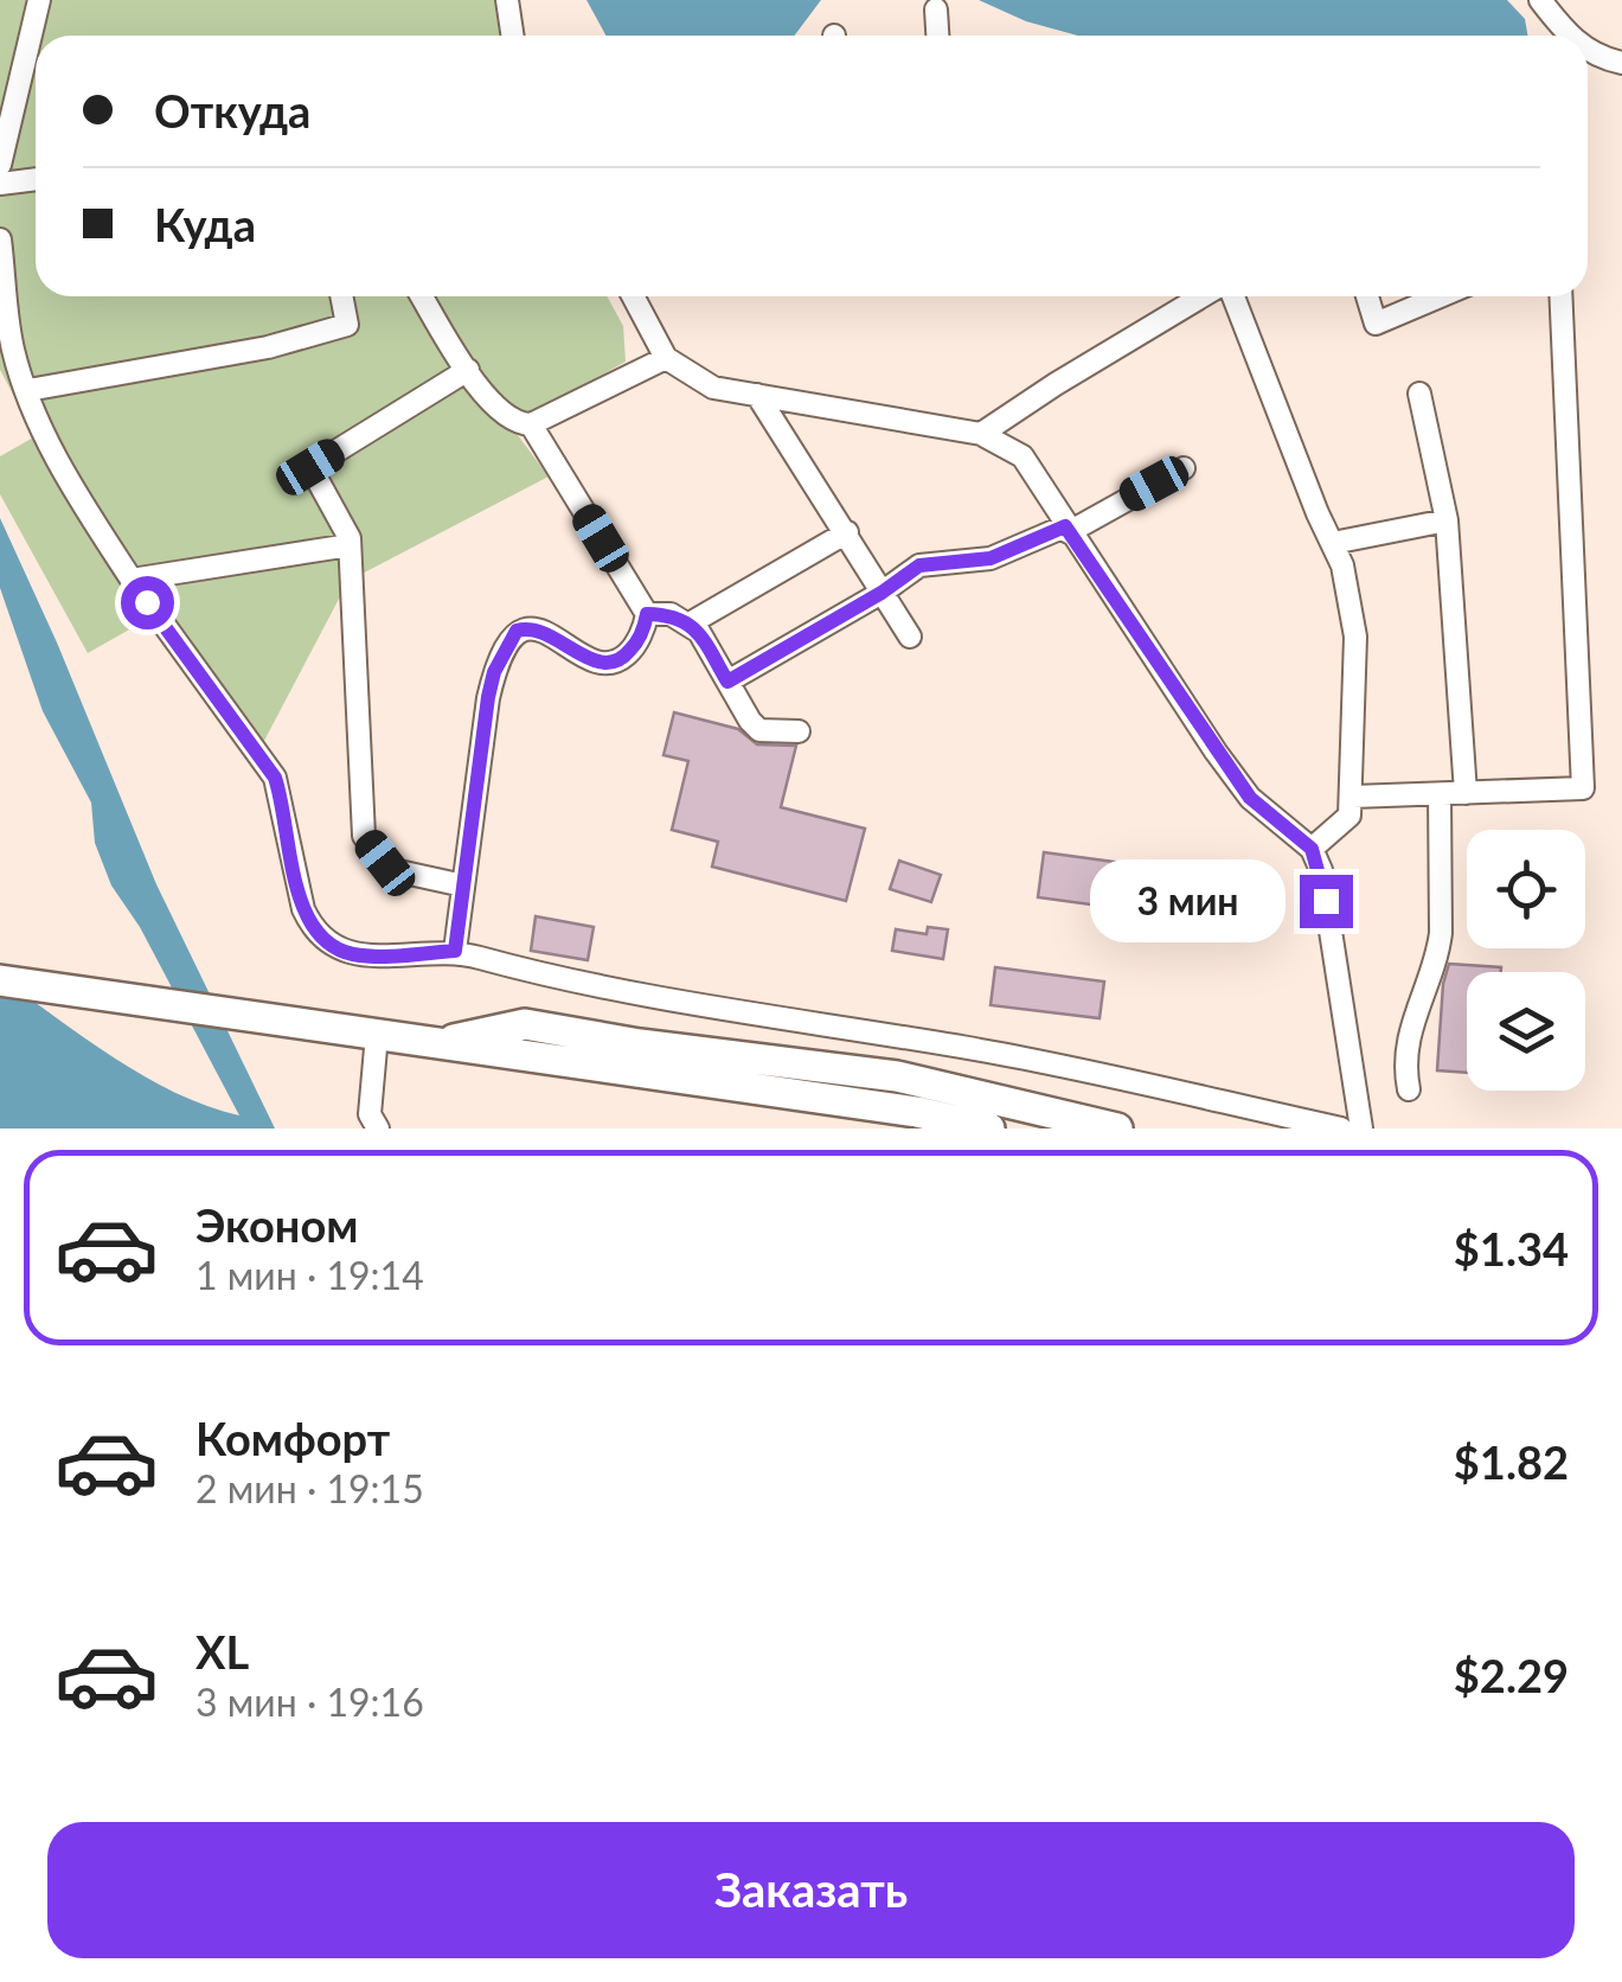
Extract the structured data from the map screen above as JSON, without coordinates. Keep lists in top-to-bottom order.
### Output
{
  "page": {
    "banner": ["Откуда", "Куда"],
    "bubble": "3 мин",
    "list": [
      {
        "name": "Эконом",
        "note": "1 мин · 19:14",
        "value": "$1.34"
      },
      {
        "name": "Комфорт",
        "note": "2 мин · 19:15",
        "value": "$1.82"
      },
      {
        "name": "XL",
        "note": "3 мин · 19:16",
        "value": "$2.29"
      }
    ],
    "buttons": "Заказать"
  }
}
